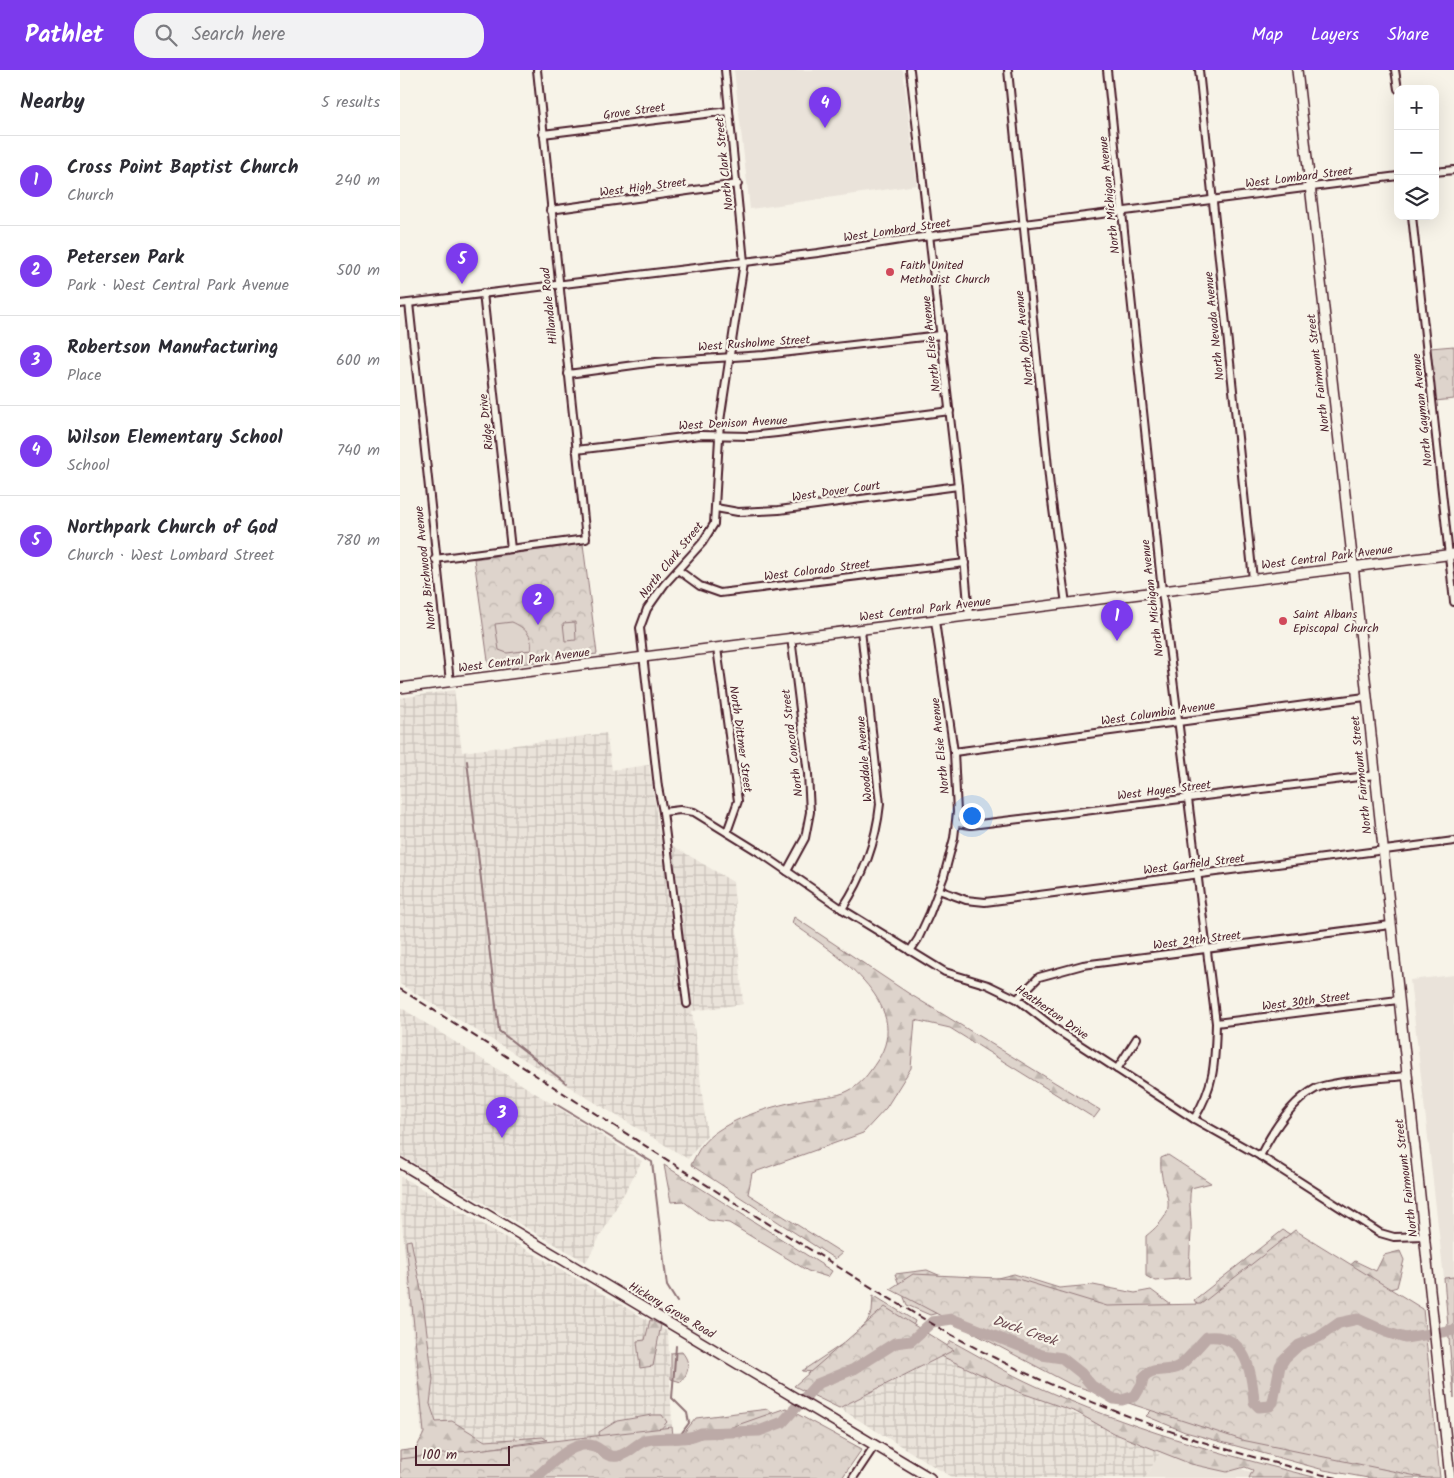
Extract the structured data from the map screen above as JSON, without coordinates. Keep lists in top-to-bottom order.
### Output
{
  "streets": {
    "street": [
      "Grove Street",
      "North Clark Street",
      "West Lombard Street",
      "West High Street",
      "North Michigan Avenue",
      "Hillandale Road",
      "North Nevada Avenue",
      "North Ohio Avenue",
      "West Rusholme Street",
      "North Elsie Avenue",
      "North Fairmount Street",
      "North Gayman Avenue",
      "Ridge Drive",
      "West Denison Avenue",
      "West Dover Court",
      "West Central Park Avenue",
      "North Birchwood Avenue",
      "West Colorado Street",
      "West Columbia Avenue",
      "North Dittmer Street",
      "North Concord Street",
      "Wooddale Avenue",
      "West Hayes Street",
      "West Garfield Street",
      "West 29th Street",
      "West 30th Street",
      "Heatherton Drive",
      "Hickory Grove Road"
    ]
  },
  "crossings": [
    ["Grove Street", "North Clark Street"],
    ["Grove Street", "Hillandale Road"],
    ["North Clark Street", "West Lombard Street"],
    ["North Clark Street", "West High Street"],
    ["North Clark Street", "West Rusholme Street"],
    ["North Clark Street", "West Denison Avenue"],
    ["North Clark Street", "West Dover Court"],
    ["North Clark Street", "West Central Park Avenue"],
    ["North Clark Street", "West Colorado Street"],
    ["North Clark Street", "Heatherton Drive"],
    ["West Lombard Street", "North Michigan Avenue"],
    ["West Lombard Street", "Hillandale Road"],
    ["West Lombard Street", "North Nevada Avenue"],
    ["West Lombard Street", "North Ohio Avenue"],
    ["West Lombard Street", "North Elsie Avenue"],
    ["West Lombard Street", "North Fairmount Street"],
    ["West Lombard Street", "Ridge Drive"],
    ["West Lombard Street", "North Birchwood Avenue"],
    ["West High Street", "Hillandale Road"],
    ["North Michigan Avenue", "West Central Park Avenue"],
    ["North Michigan Avenue", "West Columbia Avenue"],
    ["North Michigan Avenue", "West Hayes Street"],
    ["North Michigan Avenue", "West Garfield Street"],
    ["North Michigan Avenue", "West 29th Street"],
    ["North Michigan Avenue", "West 30th Street"],
    ["North Michigan Avenue", "Heatherton Drive"],
    ["Hillandale Road", "West Rusholme Street"],
    ["Hillandale Road", "Ridge Drive"],
    ["Hillandale Road", "West Denison Avenue"],
    ["North Nevada Avenue", "West Central Park Avenue"],
    ["North Ohio Avenue", "West Central Park Avenue"],
    ["West Rusholme Street", "North Elsie Avenue"],
    ["North Elsie Avenue", "West Denison Avenue"],
    ["North Elsie Avenue", "West Dover Court"],
    ["North Elsie Avenue", "West Central Park Avenue"],
    ["North Elsie Avenue", "West Colorado Street"],
    ["North Elsie Avenue", "West Columbia Avenue"],
    ["North Elsie Avenue", "West Hayes Street"],
    ["North Elsie Avenue", "West Garfield Street"],
    ["North Elsie Avenue", "Heatherton Drive"],
    ["North Fairmount Street", "West Central Park Avenue"],
    ["North Fairmount Street", "West Columbia Avenue"],
    ["North Fairmount Street", "West Hayes Street"],
    ["North Fairmount Street", "West Garfield Street"],
    ["North Fairmount Street", "West 29th Street"],
    ["North Fairmount Street", "West 30th Street"],
    ["North Fairmount Street", "Heatherton Drive"],
    ["North Gayman Avenue", "West Central Park Avenue"],
    ["West Central Park Avenue", "North Birchwood Avenue"],
    ["West Central Park Avenue", "North Dittmer Street"],
    ["West Central Park Avenue", "North Concord Street"],
    ["West Central Park Avenue", "Wooddale Avenue"],
    ["North Dittmer Street", "Heatherton Drive"],
    ["North Concord Street", "Heatherton Drive"],
    ["Wooddale Avenue", "Heatherton Drive"],
    ["West 29th Street", "Heatherton Drive"]
  ],
  "water": ["Duck Creek"],
  "places": ["Faith United Methodist Church", "Saint Albans Episcopal Church"],
  "scale_bar": "100 m",
  "page": {
    "header": "Pathlet",
    "search": "Search here",
    "nav": ["Map", "Layers", "Share"],
    "heading": ["Nearby", "5 results"],
    "map_buttons": ["+", "−"],
    "pins": [
      "4",
      "5",
      "2",
      "1",
      "3"
    ],
    "list": [
      {
        "mark": "1",
        "name": "Cross Point Baptist Church",
        "note": "Church",
        "value": "240 m"
      },
      {
        "mark": "2",
        "name": "Petersen Park",
        "note": "Park · West Central Park Avenue",
        "value": "500 m"
      },
      {
        "mark": "3",
        "name": "Robertson Manufacturing",
        "note": "Place",
        "value": "600 m"
      },
      {
        "mark": "4",
        "name": "Wilson Elementary School",
        "note": "School",
        "value": "740 m"
      },
      {
        "mark": "5",
        "name": "Northpark Church of God",
        "note": "Church · West Lombard Street",
        "value": "780 m"
      }
    ],
    "scale": "100 m"
  }
}
